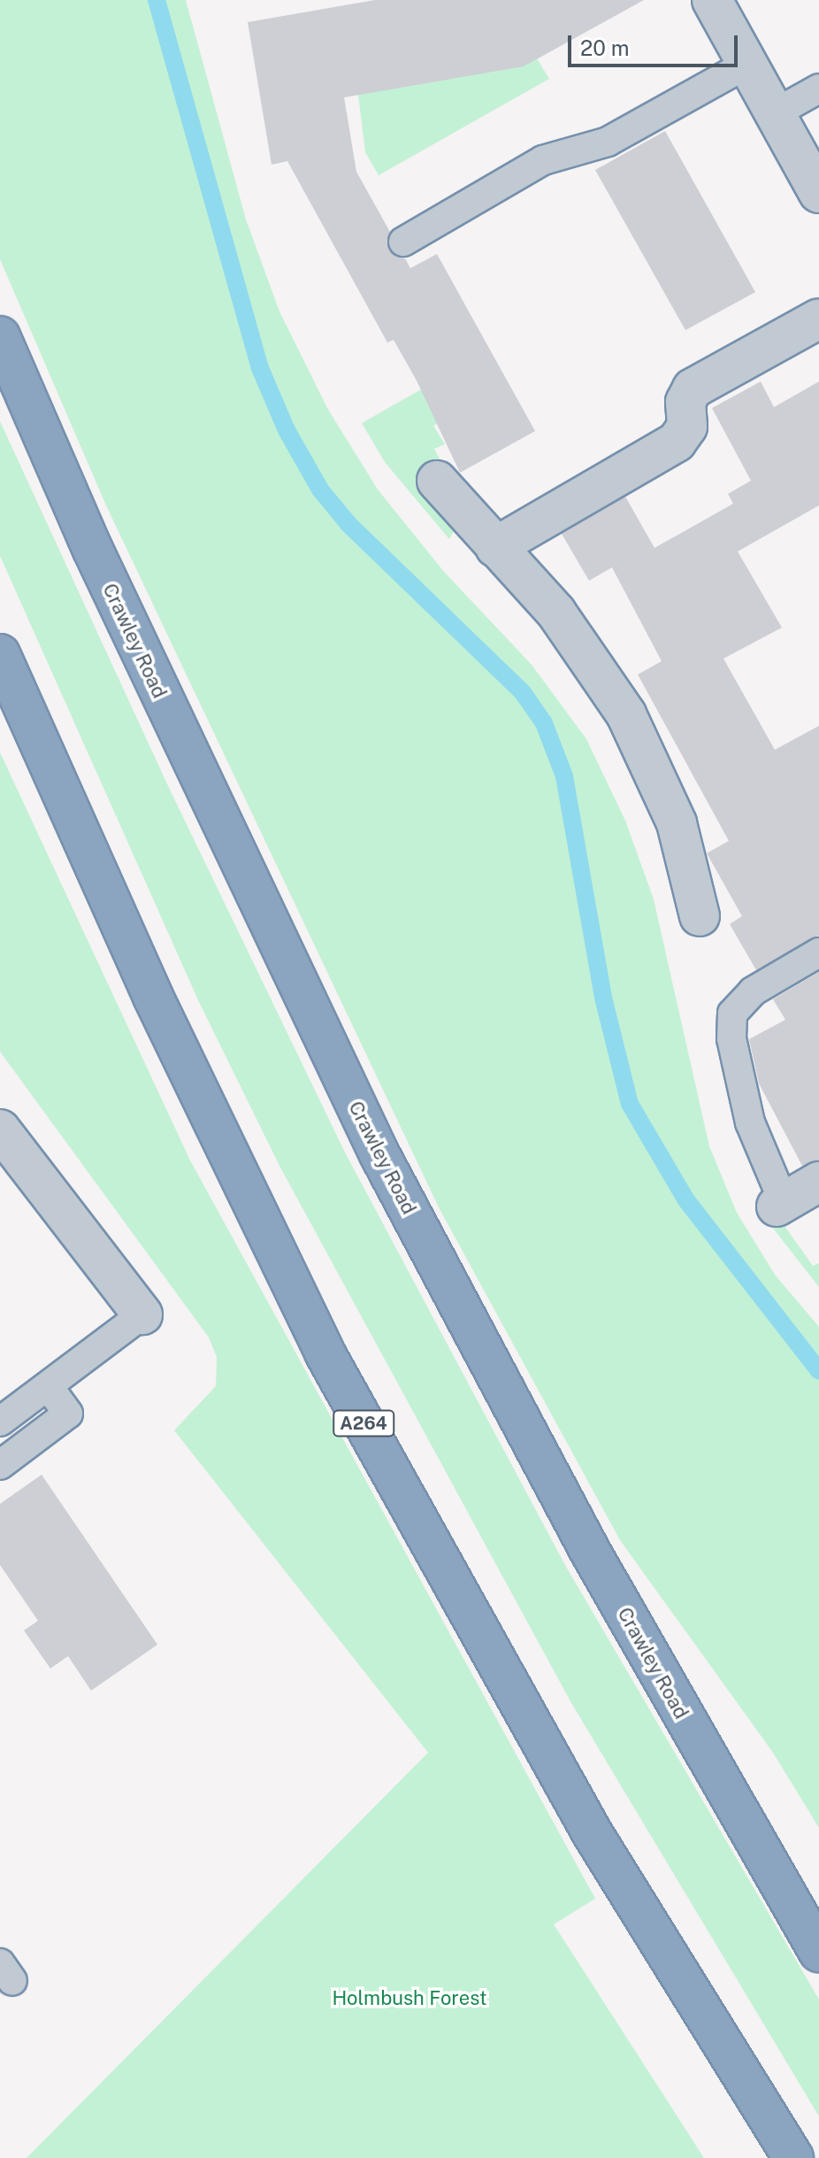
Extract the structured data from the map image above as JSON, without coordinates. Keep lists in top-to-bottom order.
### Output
{
  "streets": {
    "highway": ["Crawley Road", "A264"]
  },
  "parks": ["Holmbush Forest"],
  "scale_bar": "20 m"
}
